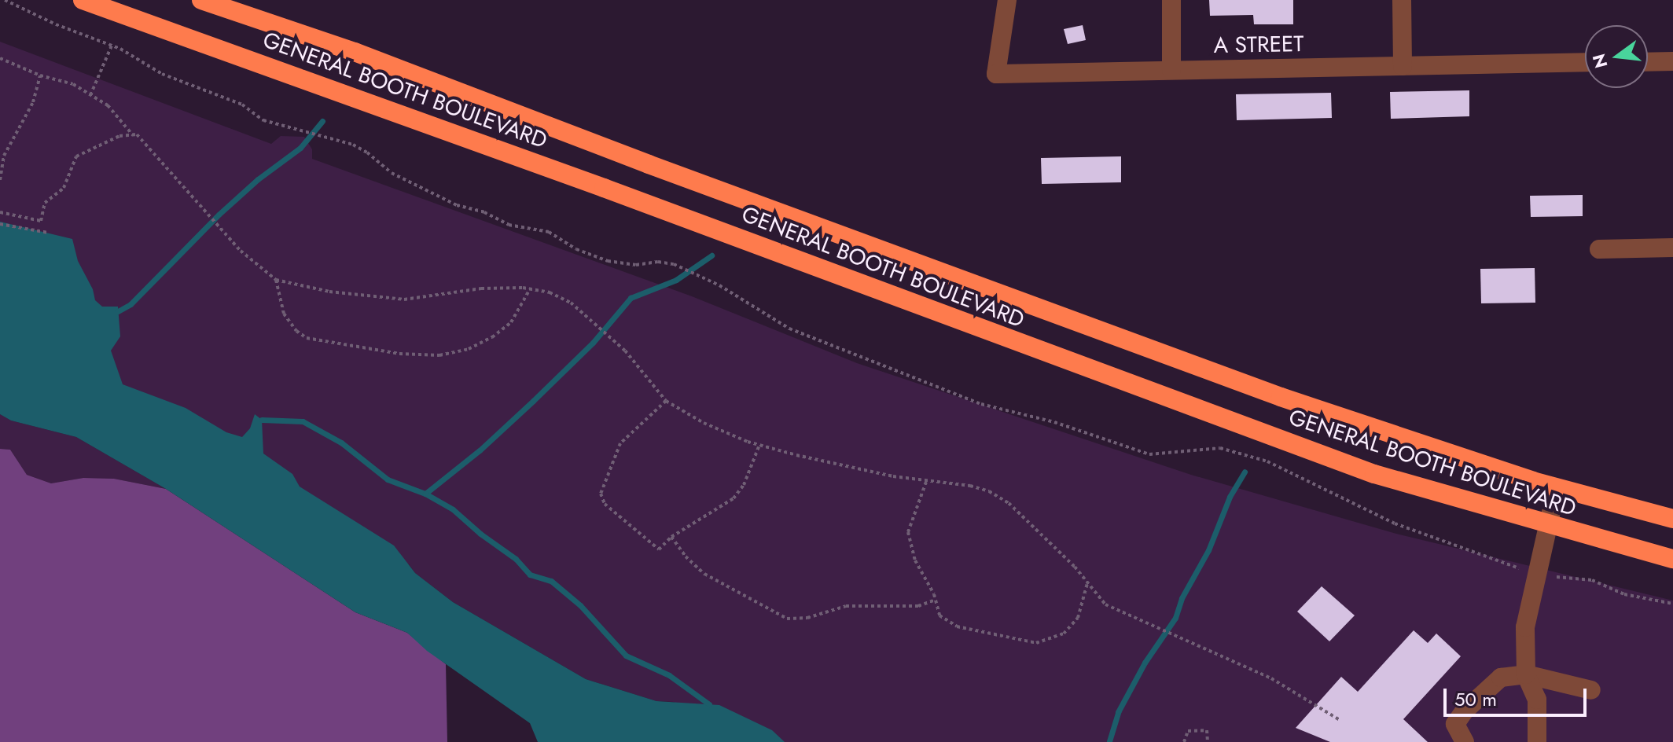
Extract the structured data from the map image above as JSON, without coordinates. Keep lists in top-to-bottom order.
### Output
{
  "streets": {
    "highway": ["GENERAL BOOTH BOULEVARD"],
    "street": ["A STREET"]
  },
  "scale_bar": "50 m",
  "north": "left"
}
